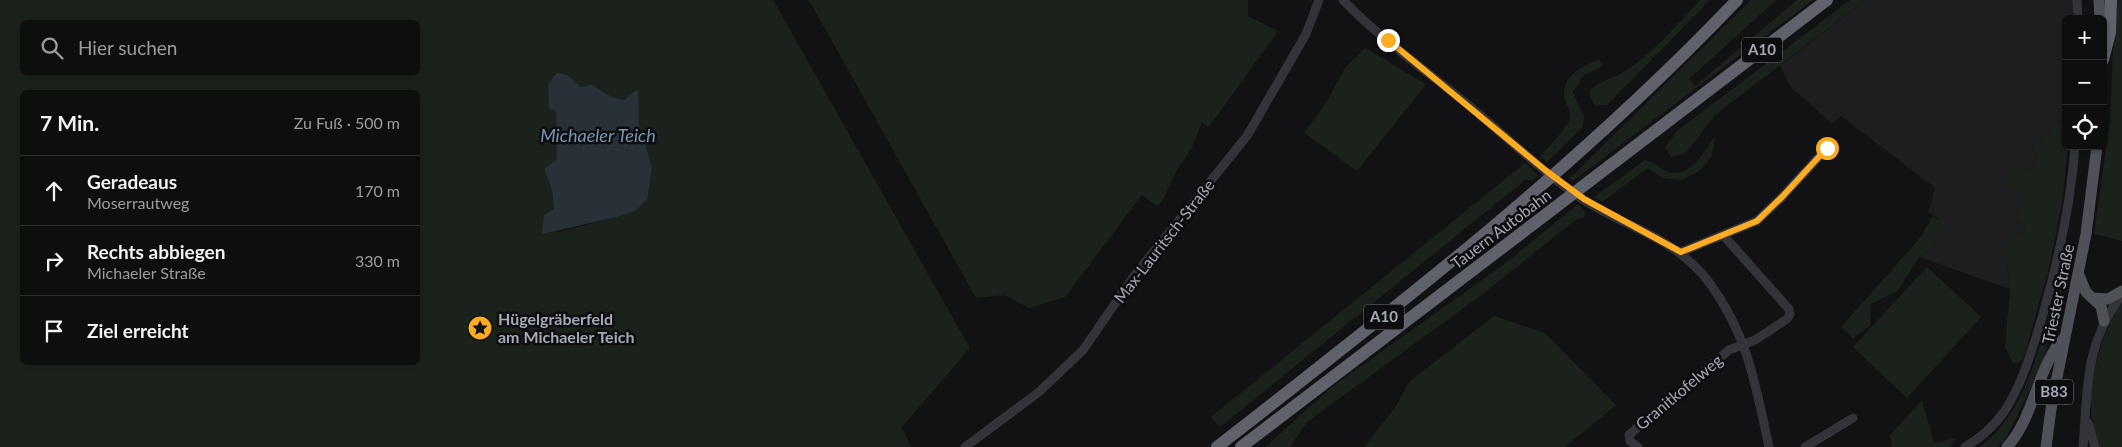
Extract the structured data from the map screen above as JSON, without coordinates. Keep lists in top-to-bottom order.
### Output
{
  "streets": {
    "highway": ["A10", "Tauern Autobahn"],
    "main road": ["Triester Straße", "B83"],
    "street": ["Max-Lauritsch-Straße", "Granitkofelweg"]
  },
  "water": ["Michaeler Teich"],
  "places": {
    "place": ["Hügelgräberfeld am Michaeler Teich"]
  },
  "page": {
    "map_buttons": ["+", "−"],
    "search": "Hier suchen",
    "heading": ["7 Min.", "Zu Fuß · 500 m"],
    "list": [
      ["Geradeaus", "Moserrautweg", "170 m"],
      ["Rechts abbiegen", "Michaeler Straße", "330 m"],
      "Ziel erreicht"
    ]
  }
}
